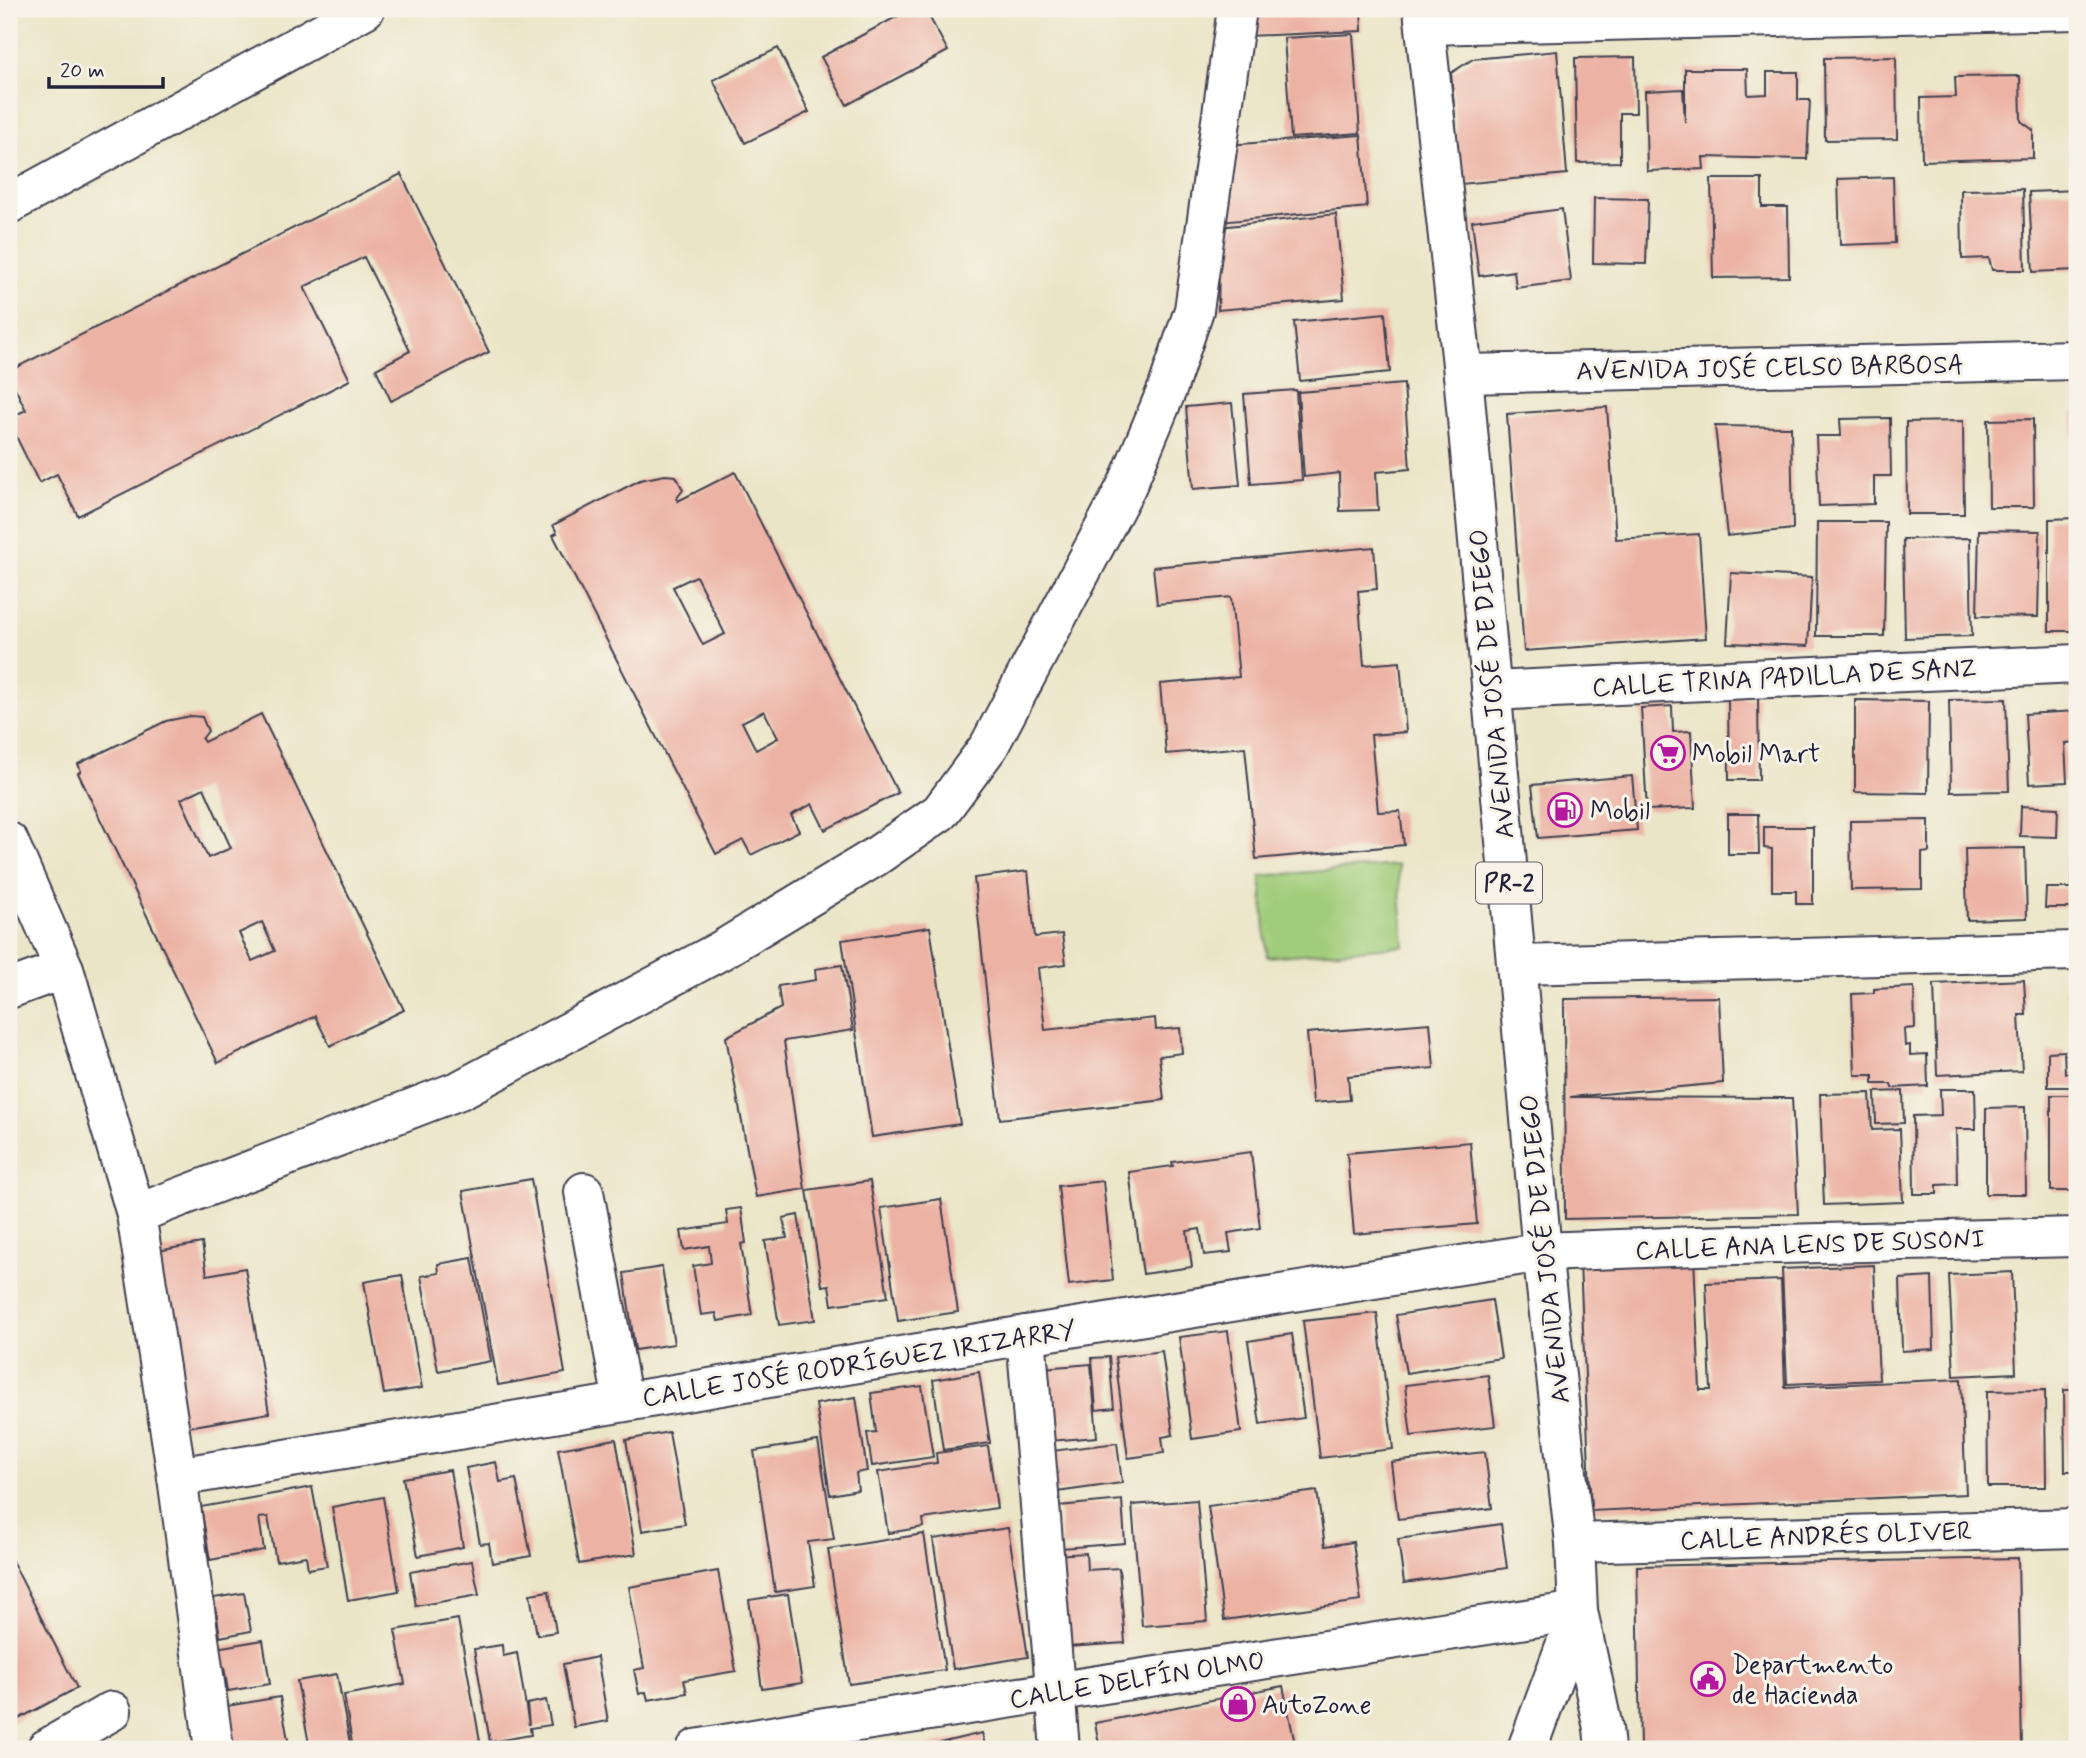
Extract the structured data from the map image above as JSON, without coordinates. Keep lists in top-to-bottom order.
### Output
{
  "streets": {
    "street": [
      "AVENIDA JOSÉ CELSO BARBOSA",
      "CALLE TRINA PADILLA DE SANZ",
      "AVENIDA JOSÉ DE DIEGO",
      "PR-2",
      "CALLE ANA LENS DE SUSONI",
      "CALLE JOSÉ RODRÍGUEZ IRIZARRY",
      "CALLE ANDRÉS OLIVER",
      "CALLE DELFÍN OLMO"
    ]
  },
  "crossings": [
    ["AVENIDA JOSÉ CELSO BARBOSA", "AVENIDA JOSÉ DE DIEGO"],
    ["CALLE TRINA PADILLA DE SANZ", "AVENIDA JOSÉ DE DIEGO"],
    ["AVENIDA JOSÉ DE DIEGO", "CALLE ANA LENS DE SUSONI"],
    ["AVENIDA JOSÉ DE DIEGO", "CALLE JOSÉ RODRÍGUEZ IRIZARRY"],
    ["AVENIDA JOSÉ DE DIEGO", "CALLE ANDRÉS OLIVER"],
    ["AVENIDA JOSÉ DE DIEGO", "CALLE DELFÍN OLMO"],
    ["CALLE ANA LENS DE SUSONI", "CALLE JOSÉ RODRÍGUEZ IRIZARRY"]
  ],
  "places": {
    "supermarket": ["Mobil Mart"],
    "fuel station": ["Mobil"],
    "public building": ["Departmento de Hacienda"],
    "shop": ["AutoZone"]
  },
  "scale_bar": "20 m"
}
